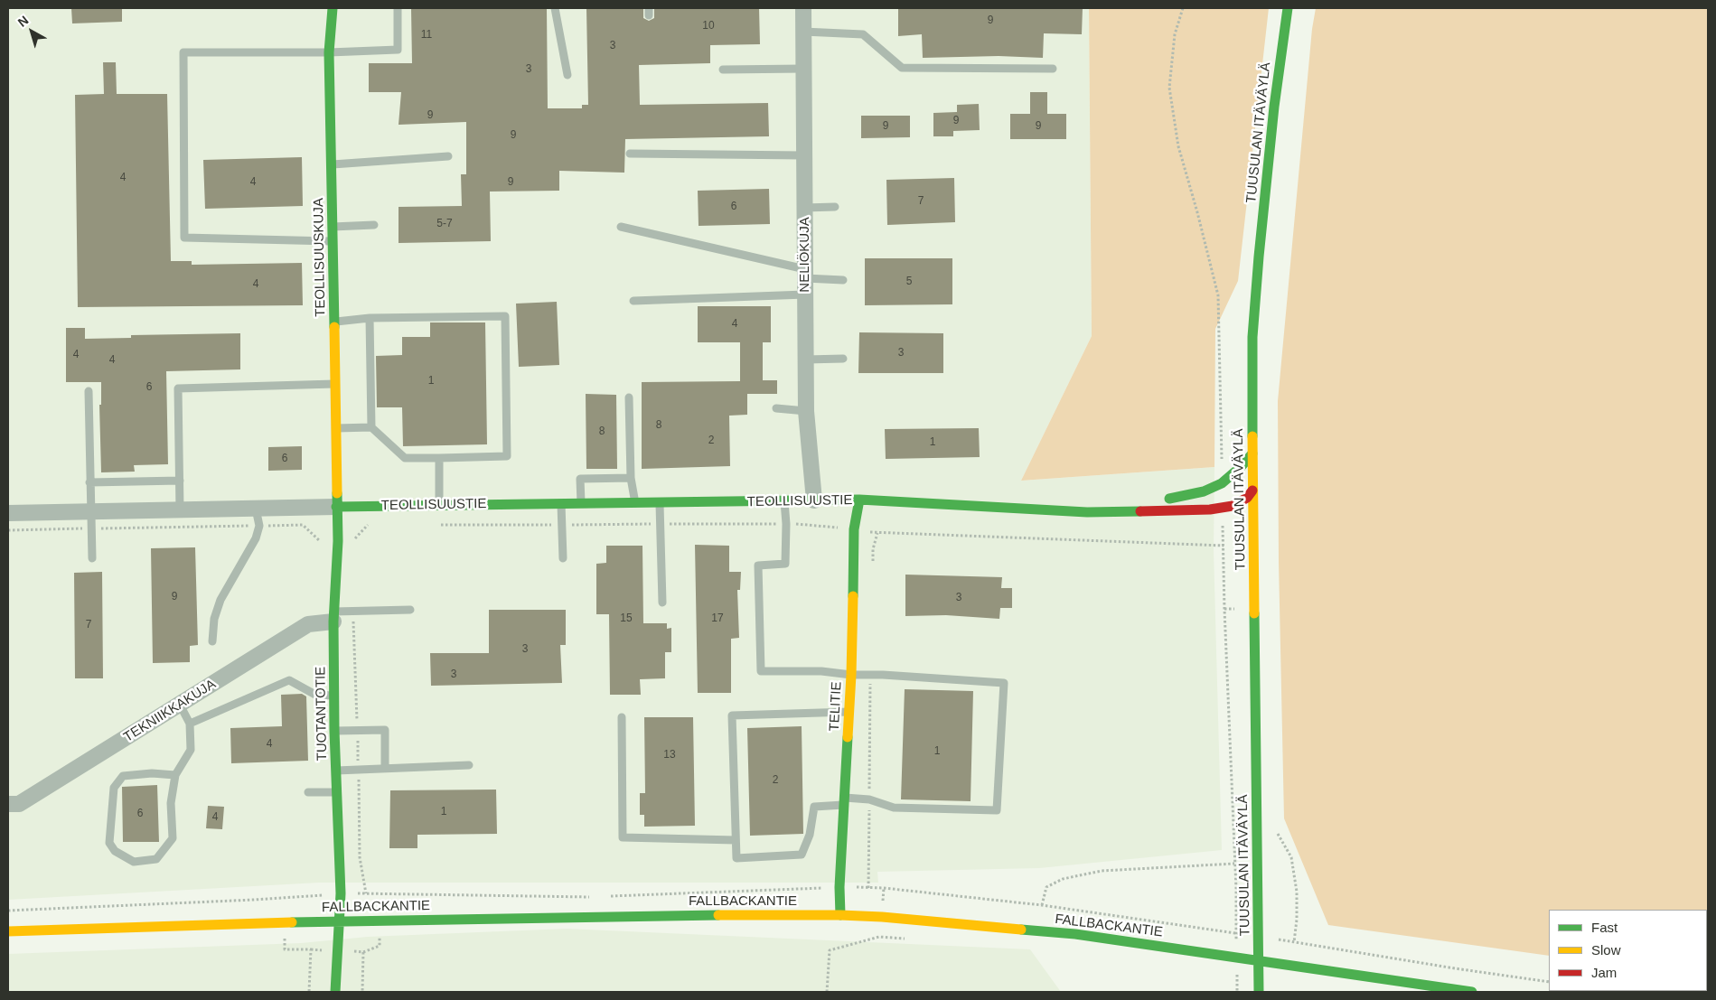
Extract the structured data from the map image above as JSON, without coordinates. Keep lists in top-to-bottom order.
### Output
{
  "streets": {
    "street": [
      "TUUSULAN ITÄVÄYLÄ",
      "NELIÖKUJA",
      "TEOLLISUUSKUJA",
      "TEOLLISUUSTIE",
      "TELITIE",
      "TEKNIIKKAKUJA",
      "TUOTANTOTIE",
      "FALLBACKANTIE"
    ]
  },
  "crossings": [
    ["NELIÖKUJA", "TEOLLISUUSTIE"],
    ["TEOLLISUUSKUJA", "TEOLLISUUSTIE"],
    ["TEOLLISUUSKUJA", "TUOTANTOTIE"],
    ["TEOLLISUUSTIE", "TELITIE"],
    ["TEOLLISUUSTIE", "TUOTANTOTIE"],
    ["TELITIE", "FALLBACKANTIE"],
    ["TEKNIIKKAKUJA", "TUOTANTOTIE"],
    ["TUOTANTOTIE", "FALLBACKANTIE"]
  ],
  "house_numbers": [
    "9",
    "10",
    "11",
    "3",
    "3",
    "9",
    "9",
    "9",
    "9",
    "9",
    "4",
    "4",
    "9",
    "7",
    "6",
    "5-7",
    "5",
    "4",
    "4",
    "3",
    "4",
    "4",
    "1",
    "6",
    "8",
    "8",
    "2",
    "1",
    "6",
    "9",
    "3",
    "15",
    "17",
    "7",
    "3",
    "3",
    "4",
    "1",
    "13",
    "2",
    "1",
    "6",
    "4"
  ],
  "legend": ["Fast", "Slow", "Jam"],
  "north": "top left"
}
